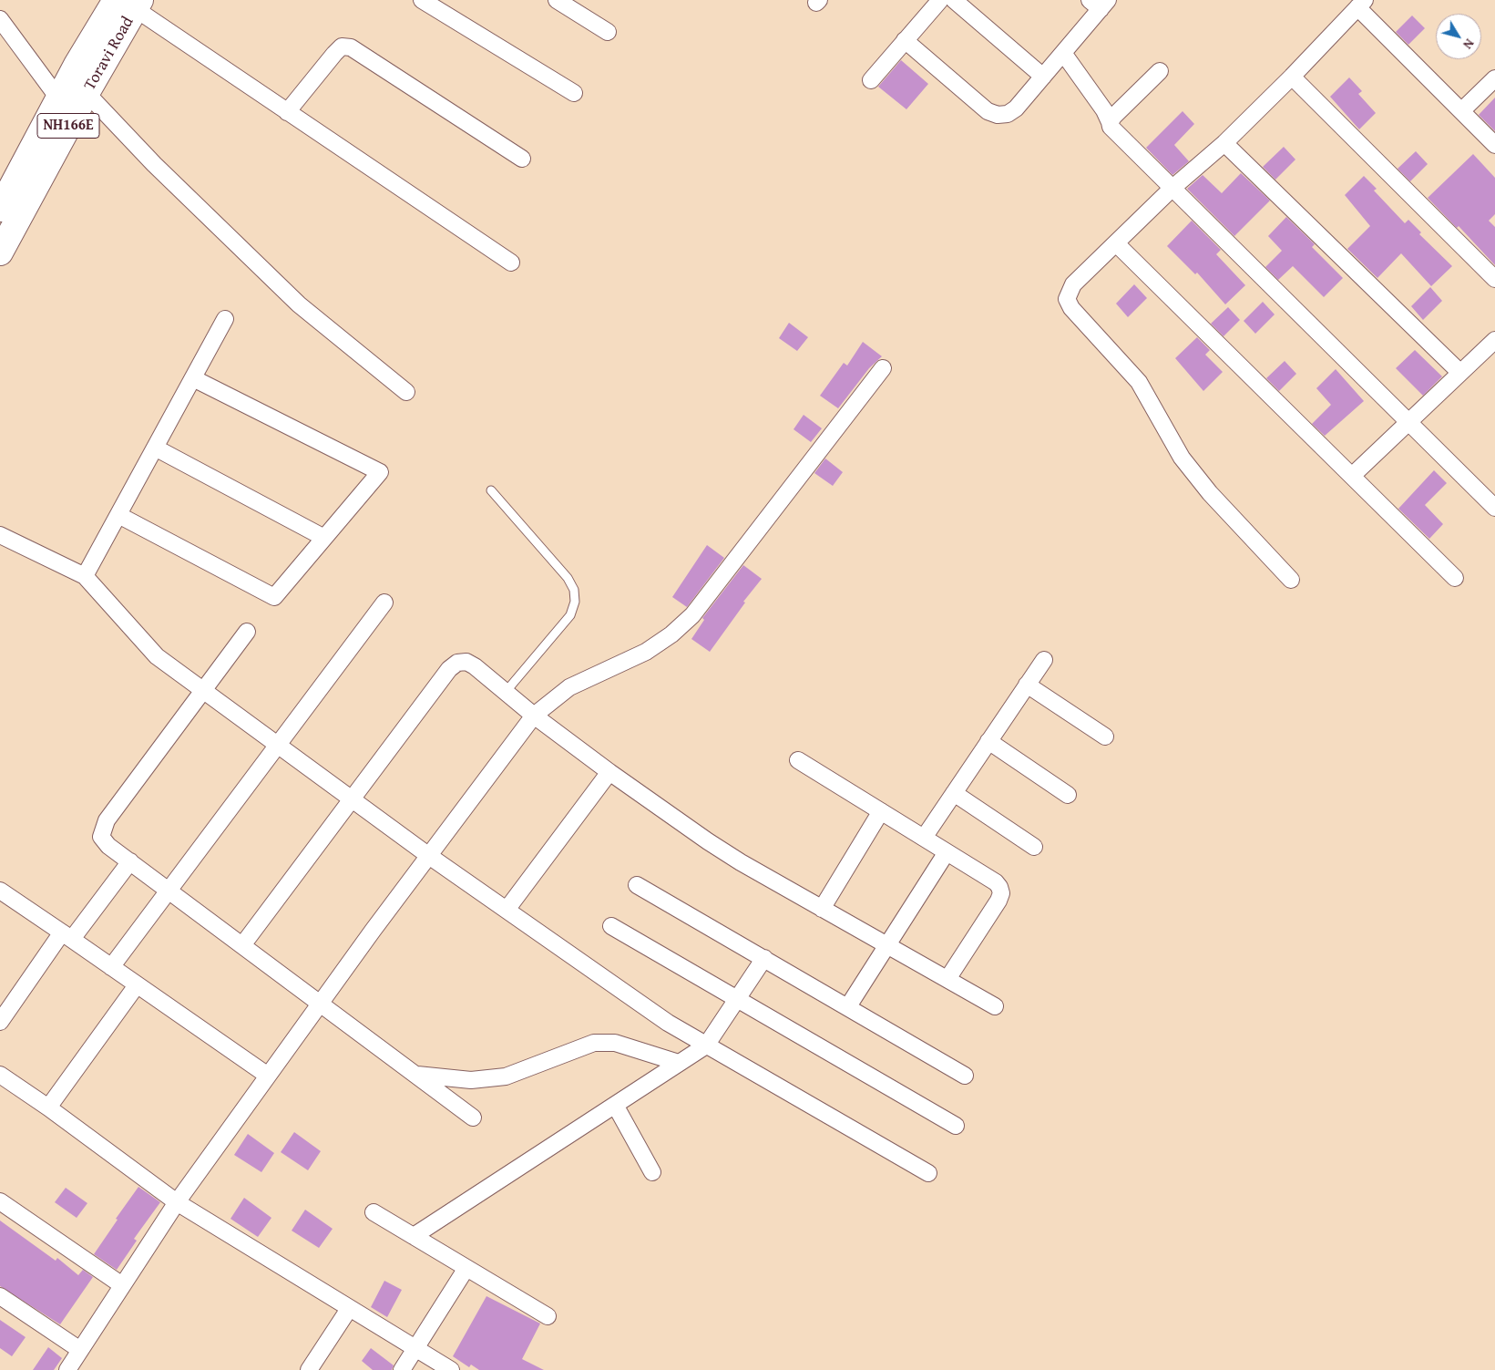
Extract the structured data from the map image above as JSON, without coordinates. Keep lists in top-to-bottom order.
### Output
{
  "streets": {
    "highway": ["Toravi Road", "NH166E"]
  },
  "north": "bottom right"
}
